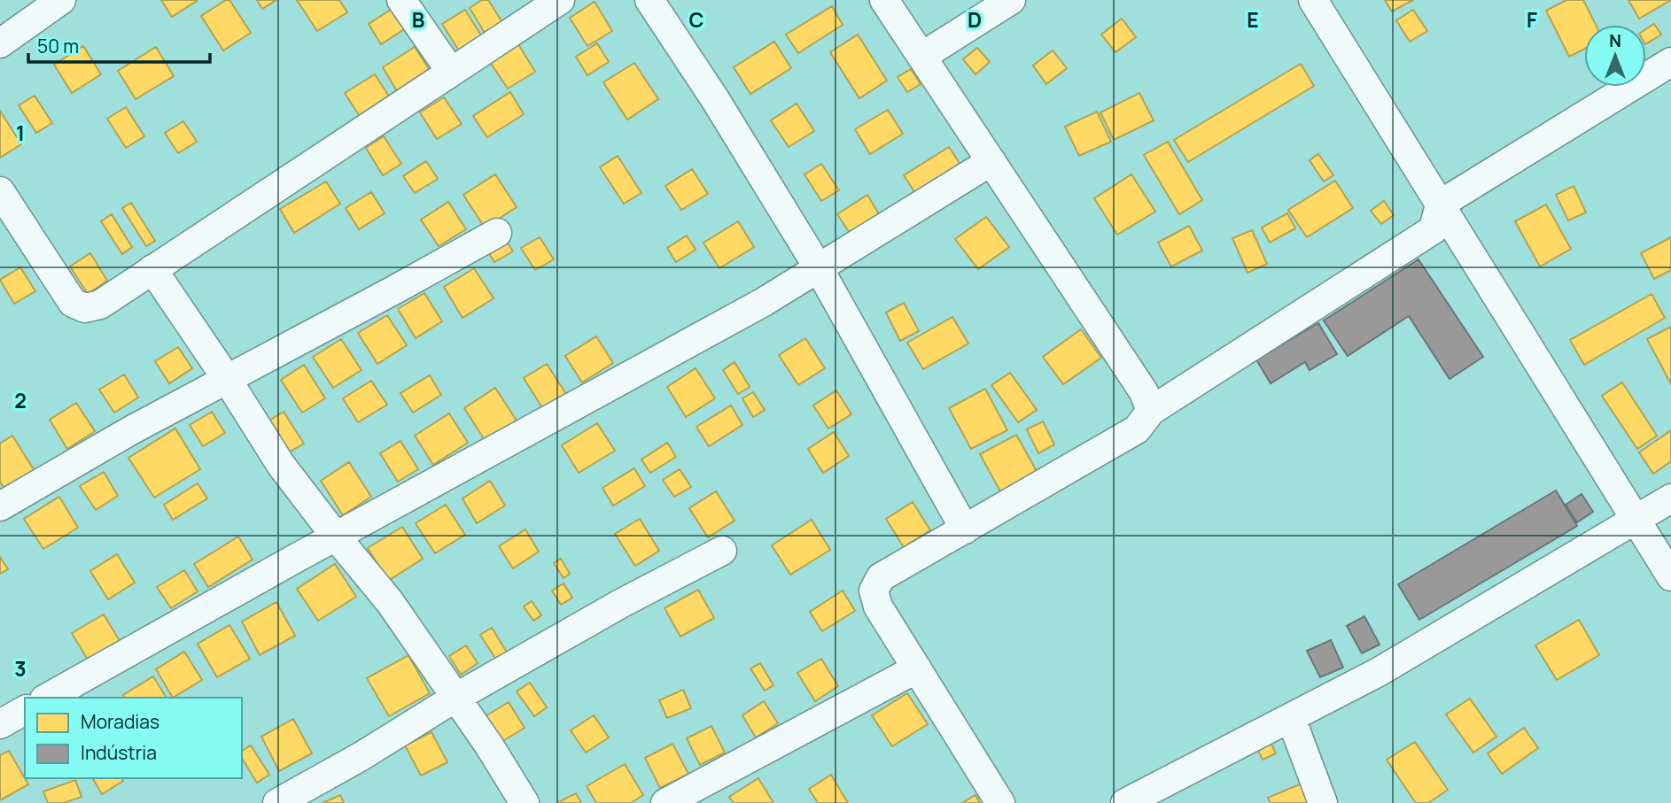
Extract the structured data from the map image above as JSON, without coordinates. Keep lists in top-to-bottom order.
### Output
{
  "legend": ["Moradias", "Indústria"],
  "scale_bar": "50 m",
  "north": "top",
  "grid": {
    "columns": [
      "B",
      "C",
      "D",
      "E",
      "F"
    ],
    "rows": ["1", "2", "3"]
  }
}
